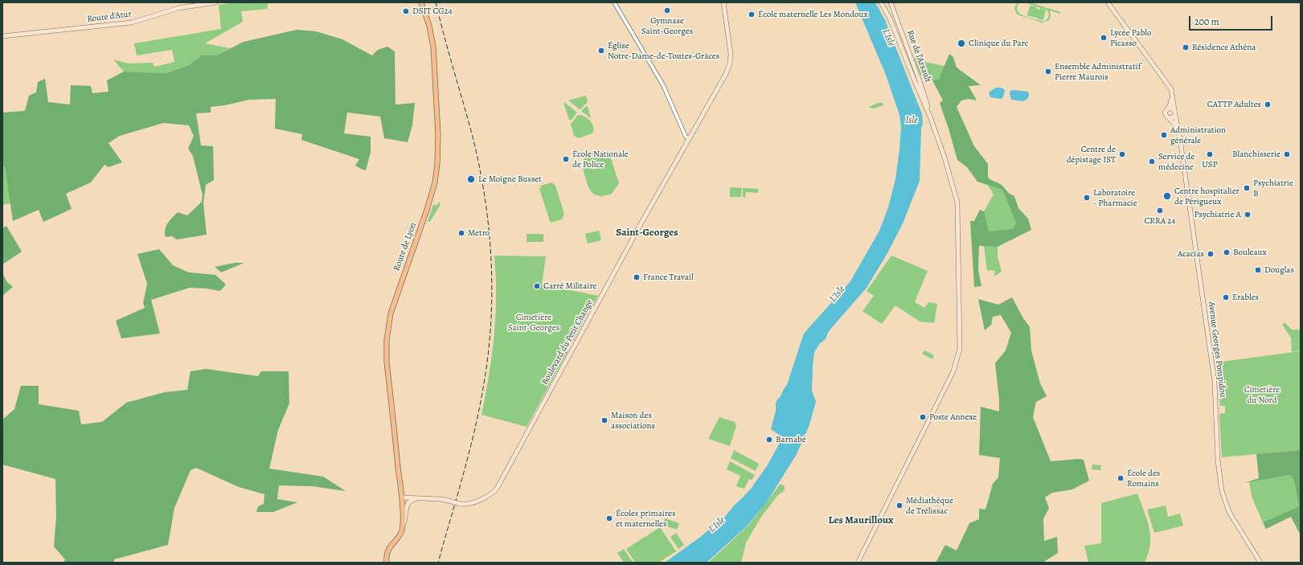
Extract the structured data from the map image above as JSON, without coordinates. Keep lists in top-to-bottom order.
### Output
{
  "streets": {
    "main road": [
      "Route d'Atur",
      "Rue de l'Arsault",
      "Route de Lyon",
      "Boulevard du Petit Change",
      "Avenue Georges Pompidou"
    ]
  },
  "crossings": [
    ["Route de Lyon", "Boulevard du Petit Change"]
  ],
  "districts": ["Saint-Georges", "Les Maurilloux"],
  "water": ["L'Isle", "Isle"],
  "parks": ["Cimetière Saint-Georges", "Cimetière du Nord"],
  "places": [
    "Gymnase Saint-Georges",
    "DSIT CG24",
    "École maternelle Les Mondoux",
    "Lycée Pablo Picasso",
    "Clinique du Parc",
    "Résidence Athéna",
    "Église Notre-Dame-de-Toutes-Grâces",
    "Ensemble Administratif Pierre Maurois",
    "CATTP Adultes",
    "Administration générale",
    "Centre de dépistage IST",
    "USP",
    "Blanchisserie",
    "École Nationale de Police",
    "Service de médecine",
    "Le Moigne Busset",
    "Psychiatrie B",
    "Centre hospitalier de Périgueux",
    "Laboratoire - Pharmacie",
    "CRRA 24",
    "Psychiatrie A",
    "Metro",
    "Bouleaux",
    "Acacias",
    "Douglas",
    "France Travail",
    "Carré Militaire",
    "Erables",
    "Poste Annexe",
    "Maison des associations",
    "Barnabé",
    "École des Romains",
    "Médiathèque de Trélissac",
    "Écoles primaires et maternelles"
  ],
  "scale_bar": "200 m"
}
